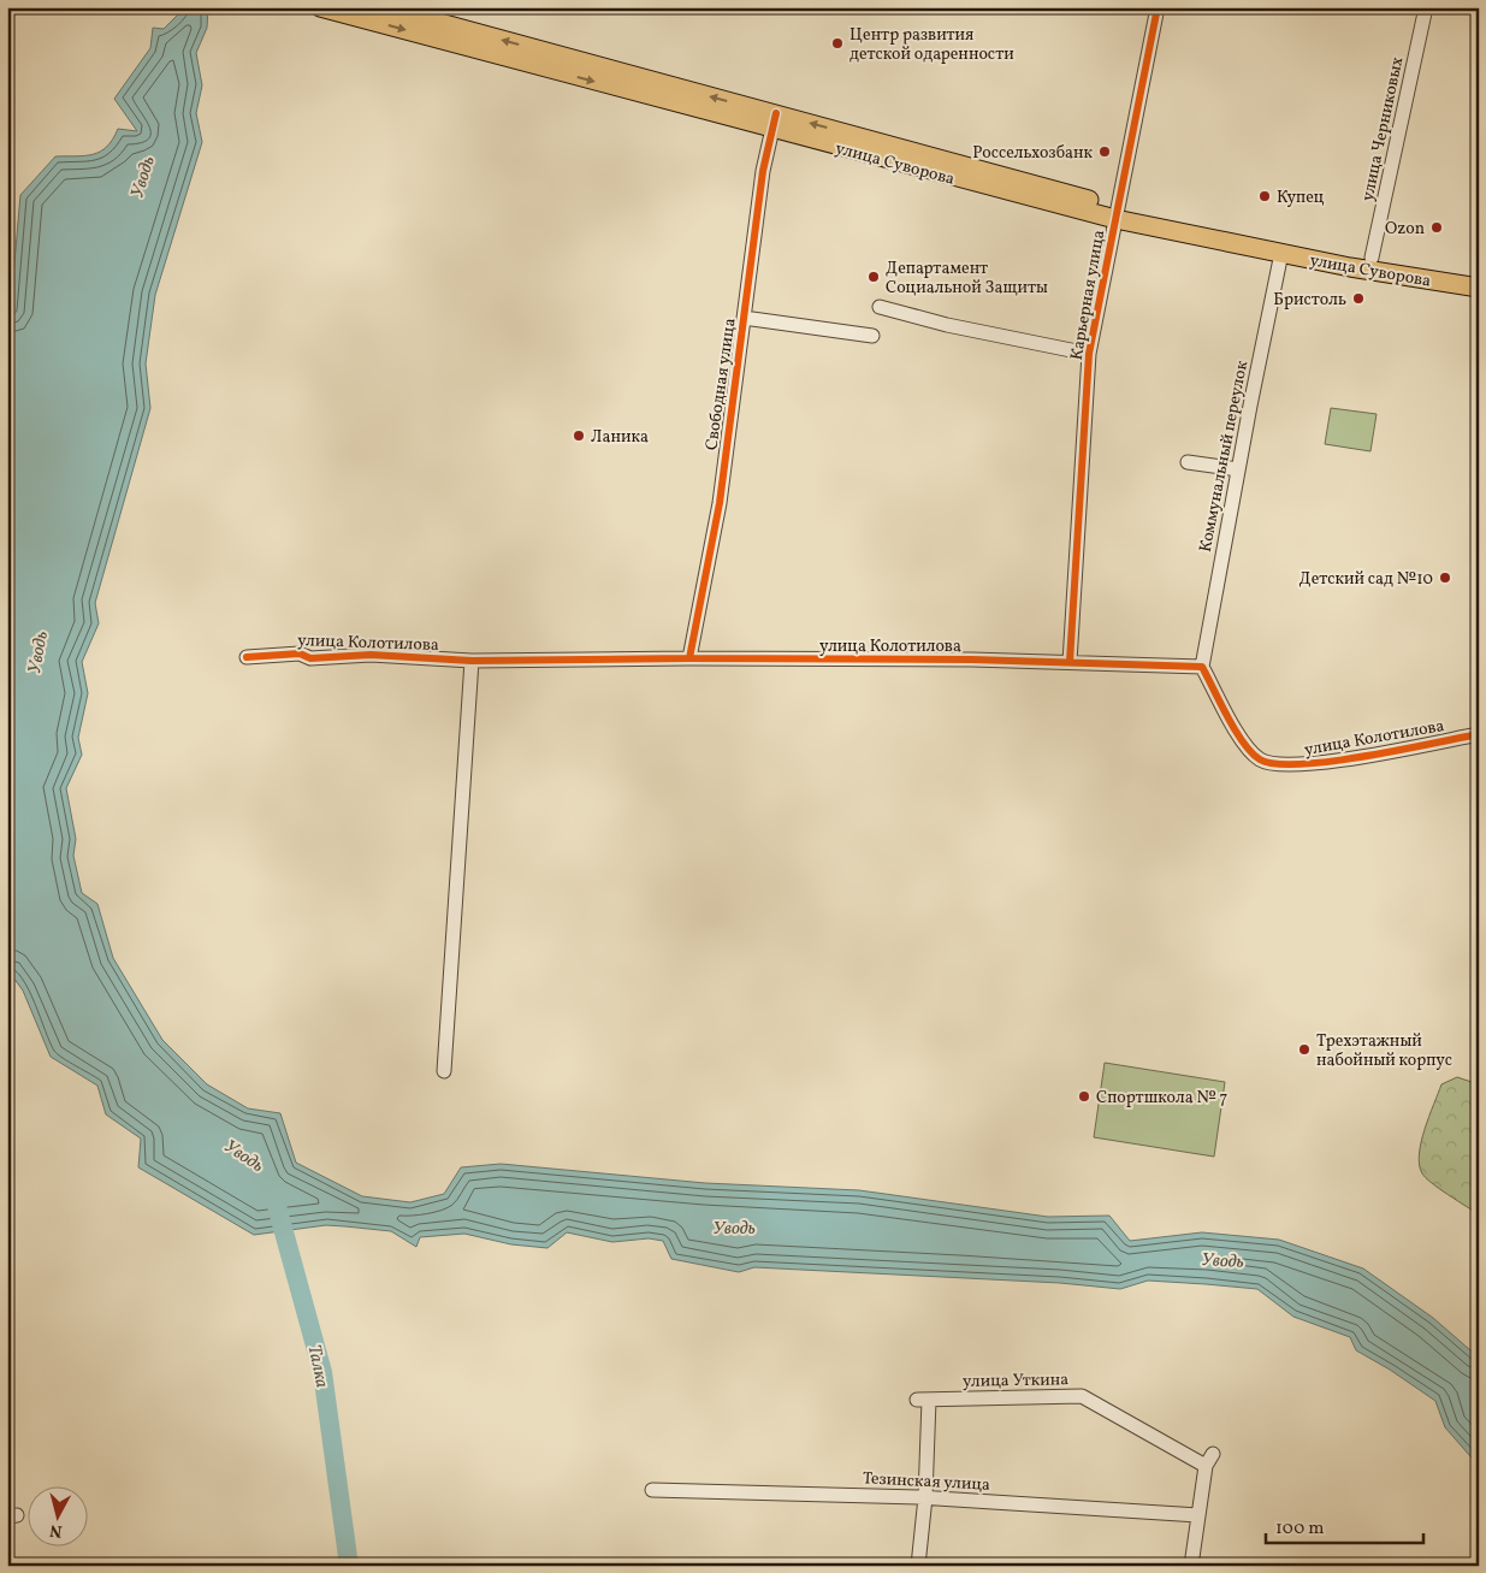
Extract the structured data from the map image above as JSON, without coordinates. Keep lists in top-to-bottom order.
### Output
{
  "streets": {
    "main road": ["улица Суворова"],
    "street": [
      "улица Черниковых",
      "Карьерная улица",
      "Свободная улица",
      "Коммунальный переулок",
      "улица Колотилова",
      "улица Уткина",
      "Тезинская улица"
    ]
  },
  "crossings": [
    ["улица Черниковых", "улица Суворова"],
    ["улица Суворова", "Карьерная улица"],
    ["улица Суворова", "Свободная улица"],
    ["улица Суворова", "Коммунальный переулок"],
    ["Карьерная улица", "улица Колотилова"],
    ["Свободная улица", "улица Колотилова"],
    ["Коммунальный переулок", "улица Колотилова"],
    ["улица Уткина", "Тезинская улица"]
  ],
  "water": ["Уводь", "Талка"],
  "places": [
    "Центр развития детской одаренности",
    "Россельхозбанк",
    "Купец",
    "Ozon",
    "Департамент Социальной Защиты",
    "Бристоль",
    "Ланика",
    "Детский сад №10",
    "Трехэтажный набойный корпус",
    "Спортшкола № 7"
  ],
  "scale_bar": "100 m",
  "north": "bottom"
}
